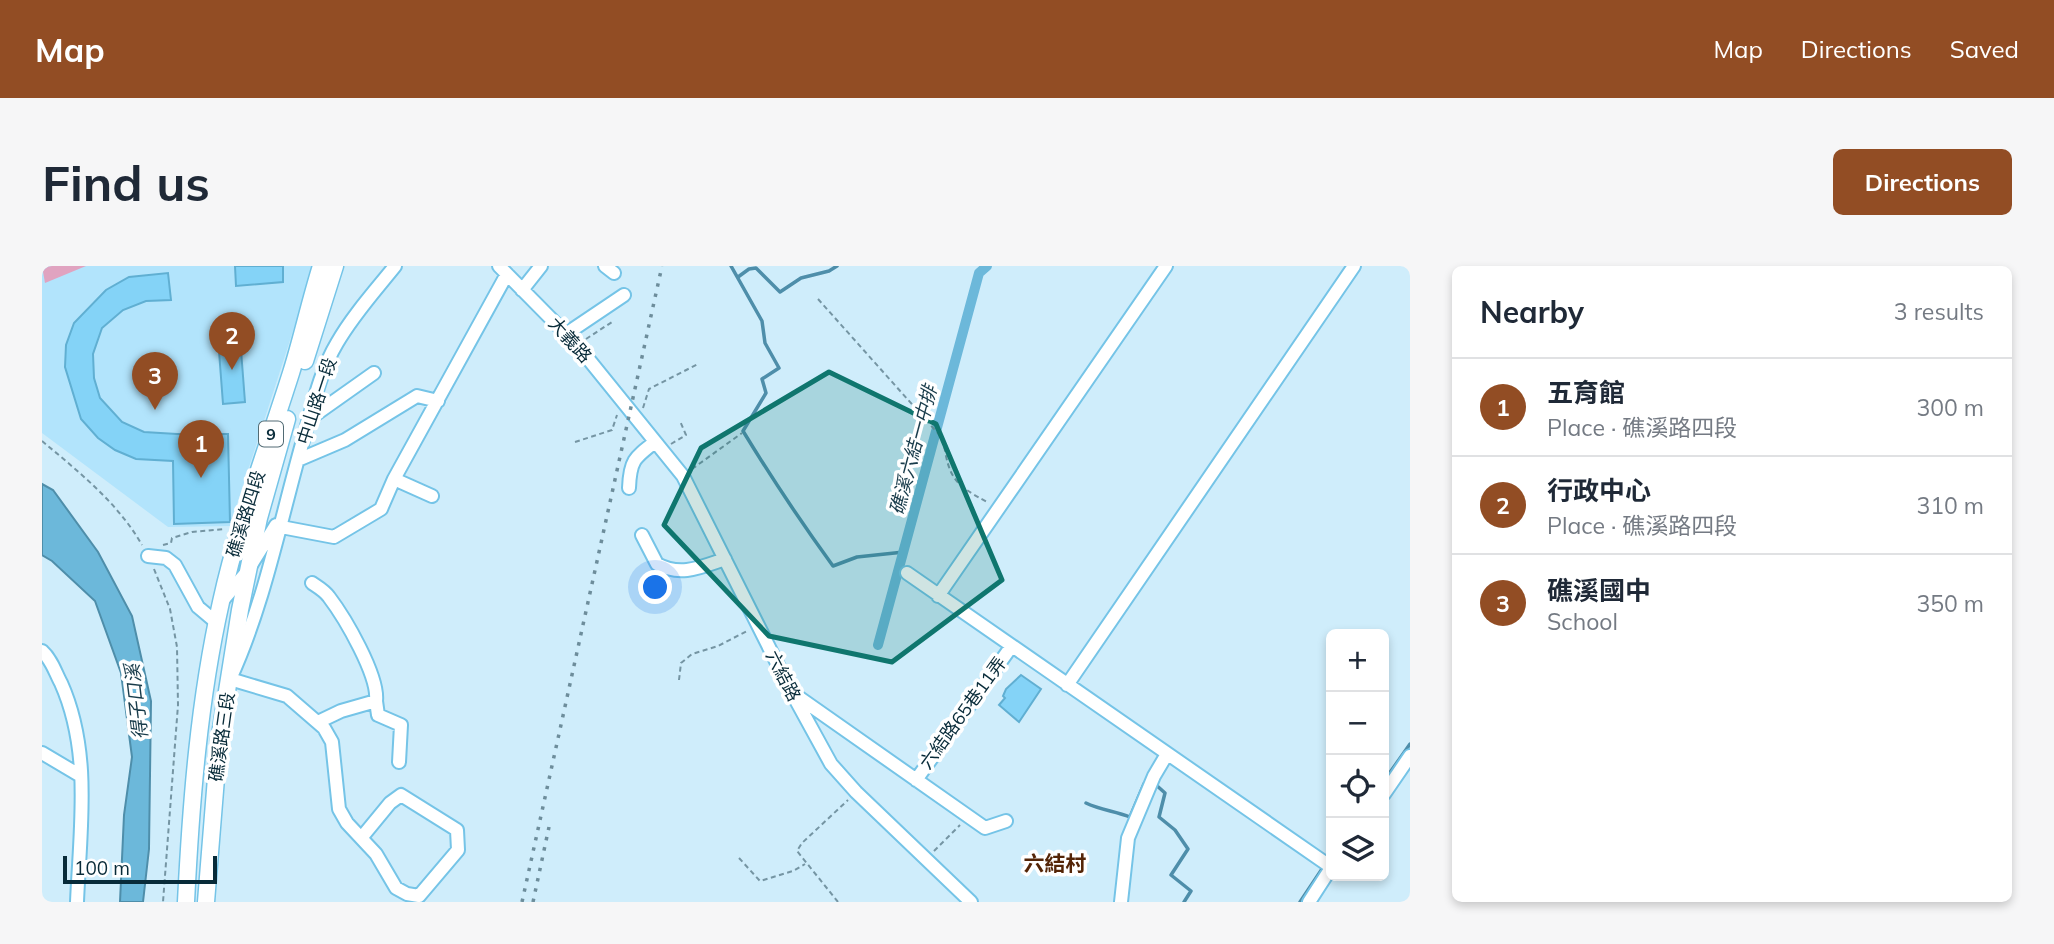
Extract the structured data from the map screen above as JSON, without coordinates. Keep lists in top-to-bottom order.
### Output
{
  "streets": {
    "main road": ["9", "礁溪路四段", "礁溪路三段"],
    "street": [
      "大義路",
      "中山路一段",
      "六結路",
      "六結路65巷11弄"
    ]
  },
  "crossings": [
    ["大義路", "六結路"],
    ["中山路一段", "礁溪路四段"],
    ["中山路一段", "礁溪路三段"],
    ["礁溪路四段", "礁溪路三段"]
  ],
  "districts": ["六結村"],
  "water": ["礁溪六結一中排", "得子口溪"],
  "scale_bar": "100 m",
  "page": {
    "header": "Map",
    "nav": ["Map", "Directions", "Saved"],
    "buttons": "Directions",
    "title": "Find us",
    "heading": ["Nearby", "3 results"],
    "pins": ["2", "3", "1"],
    "list": [
      {
        "mark": "1",
        "name": "五育館",
        "note": "Place · 礁溪路四段",
        "value": "300 m"
      },
      {
        "mark": "2",
        "name": "行政中心",
        "note": "Place · 礁溪路四段",
        "value": "310 m"
      },
      {
        "mark": "3",
        "name": "礁溪國中",
        "note": "School",
        "value": "350 m"
      }
    ],
    "map_buttons": ["+", "−"],
    "scale": "100 m"
  }
}
